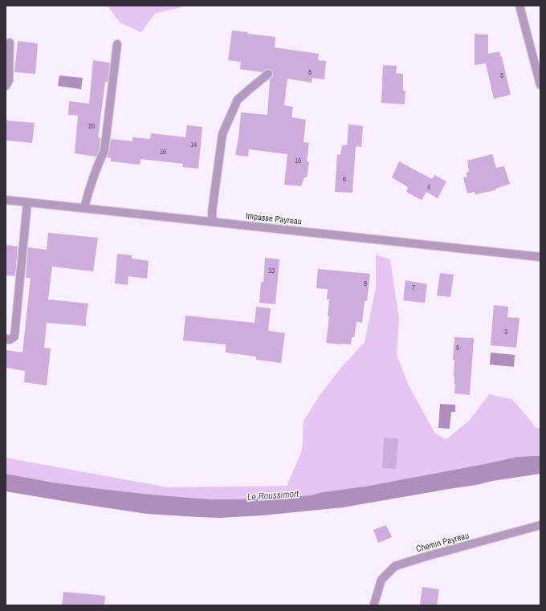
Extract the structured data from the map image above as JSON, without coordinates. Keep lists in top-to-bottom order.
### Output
{
  "streets": {
    "street": ["Impasse Payreau", "Chemin Payreau"]
  },
  "water": ["Le Roussimort"],
  "house_numbers": [
    "8",
    "5",
    "20",
    "14",
    "16",
    "10",
    "6",
    "4",
    "13",
    "9",
    "7",
    "3",
    "5"
  ]
}
